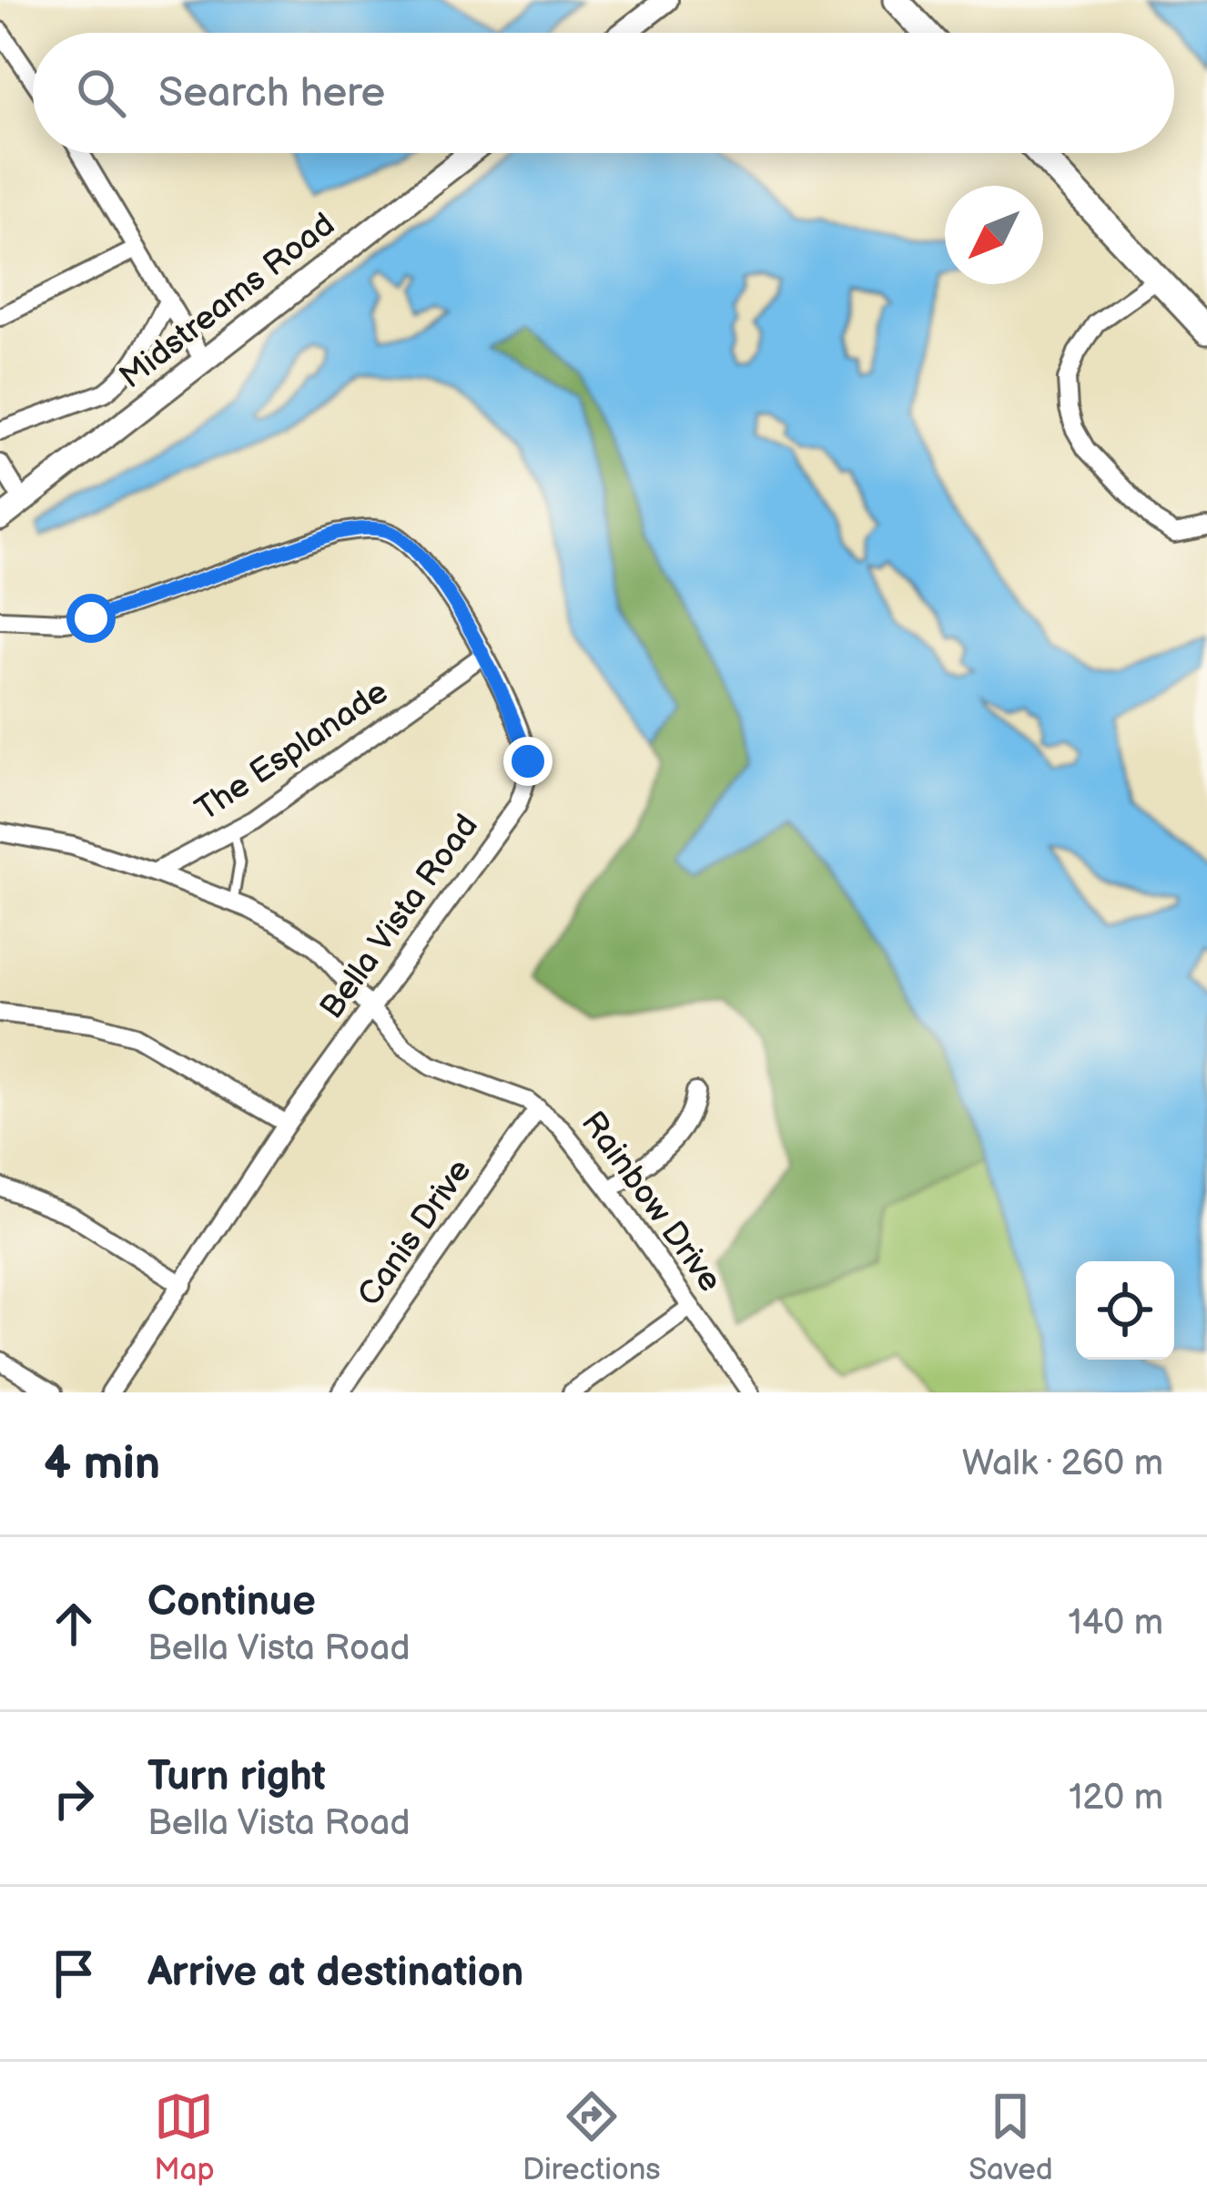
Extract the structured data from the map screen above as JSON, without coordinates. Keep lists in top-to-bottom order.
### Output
{
  "streets": {
    "street": [
      "Midstreams Road",
      "The Esplanade",
      "Bella Vista Road",
      "Rainbow Drive",
      "Canis Drive"
    ]
  },
  "crossings": [
    ["The Esplanade", "Bella Vista Road"],
    ["The Esplanade", "Rainbow Drive"],
    ["Bella Vista Road", "Rainbow Drive"],
    ["Rainbow Drive", "Canis Drive"]
  ],
  "north": "bottom left",
  "page": {
    "search": "Search here",
    "heading": ["4 min", "Walk · 260 m"],
    "list": [
      ["Continue", "Bella Vista Road", "140 m"],
      ["Turn right", "Bella Vista Road", "120 m"],
      "Arrive at destination"
    ],
    "nav": ["Map", "Directions", "Saved"]
  }
}
